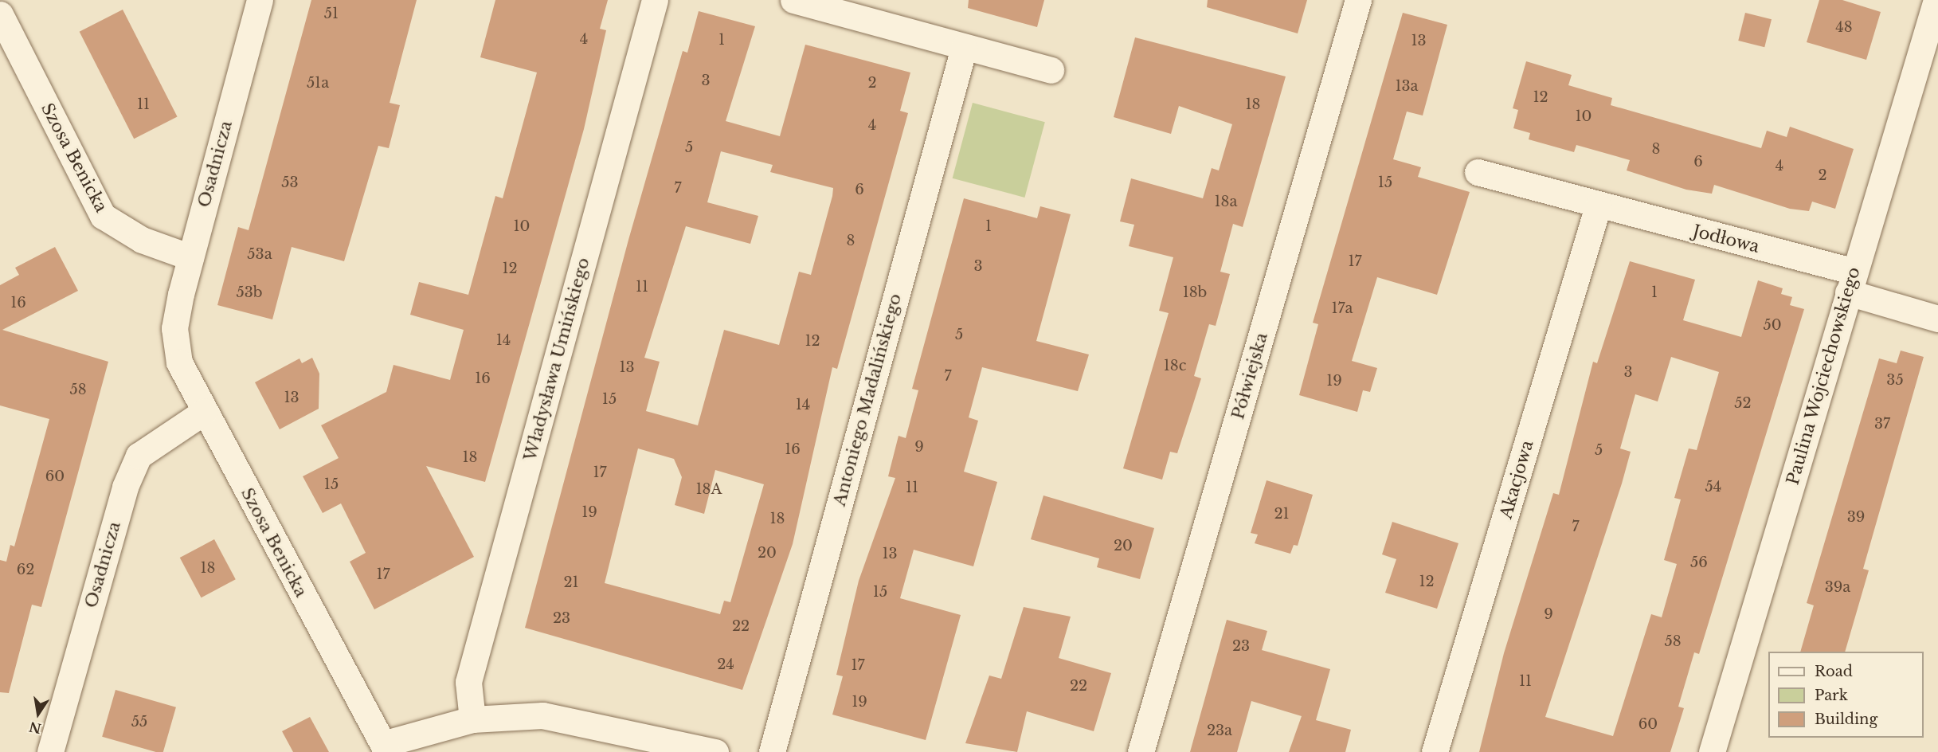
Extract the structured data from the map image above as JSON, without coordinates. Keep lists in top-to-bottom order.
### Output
{
  "streets": {
    "street": [
      "Szosa Benicka",
      "Osadnicza",
      "Jodłowa",
      "Władysława Umińskiego",
      "Półwiejska",
      "Paulina Wojciechowskiego",
      "Antoniego Madalińskiego",
      "Akacjowa"
    ]
  },
  "crossings": [
    ["Szosa Benicka", "Osadnicza"],
    ["Jodłowa", "Paulina Wojciechowskiego"],
    ["Jodłowa", "Akacjowa"]
  ],
  "house_numbers": [
    "51",
    "48",
    "4",
    "1",
    "13",
    "3",
    "51a",
    "2",
    "13a",
    "12",
    "11",
    "18",
    "10",
    "4",
    "5",
    "8",
    "6",
    "4",
    "2",
    "53",
    "15",
    "7",
    "6",
    "18a",
    "10",
    "1",
    "8",
    "53a",
    "17",
    "3",
    "12",
    "11",
    "53b",
    "18b",
    "1",
    "16",
    "17a",
    "50",
    "5",
    "14",
    "12",
    "18c",
    "13",
    "3",
    "7",
    "16",
    "35",
    "19",
    "58",
    "13",
    "15",
    "52",
    "14",
    "37",
    "9",
    "16",
    "5",
    "18",
    "17",
    "60",
    "15",
    "54",
    "11",
    "18A",
    "19",
    "21",
    "39",
    "18",
    "7",
    "20",
    "20",
    "13",
    "56",
    "18",
    "62",
    "17",
    "12",
    "21",
    "39a",
    "15",
    "9",
    "23",
    "22",
    "58",
    "23",
    "24",
    "17",
    "11",
    "22",
    "19",
    "55",
    "60",
    "23a"
  ],
  "legend": ["Road", "Park", "Building"],
  "north": "bottom"
}
